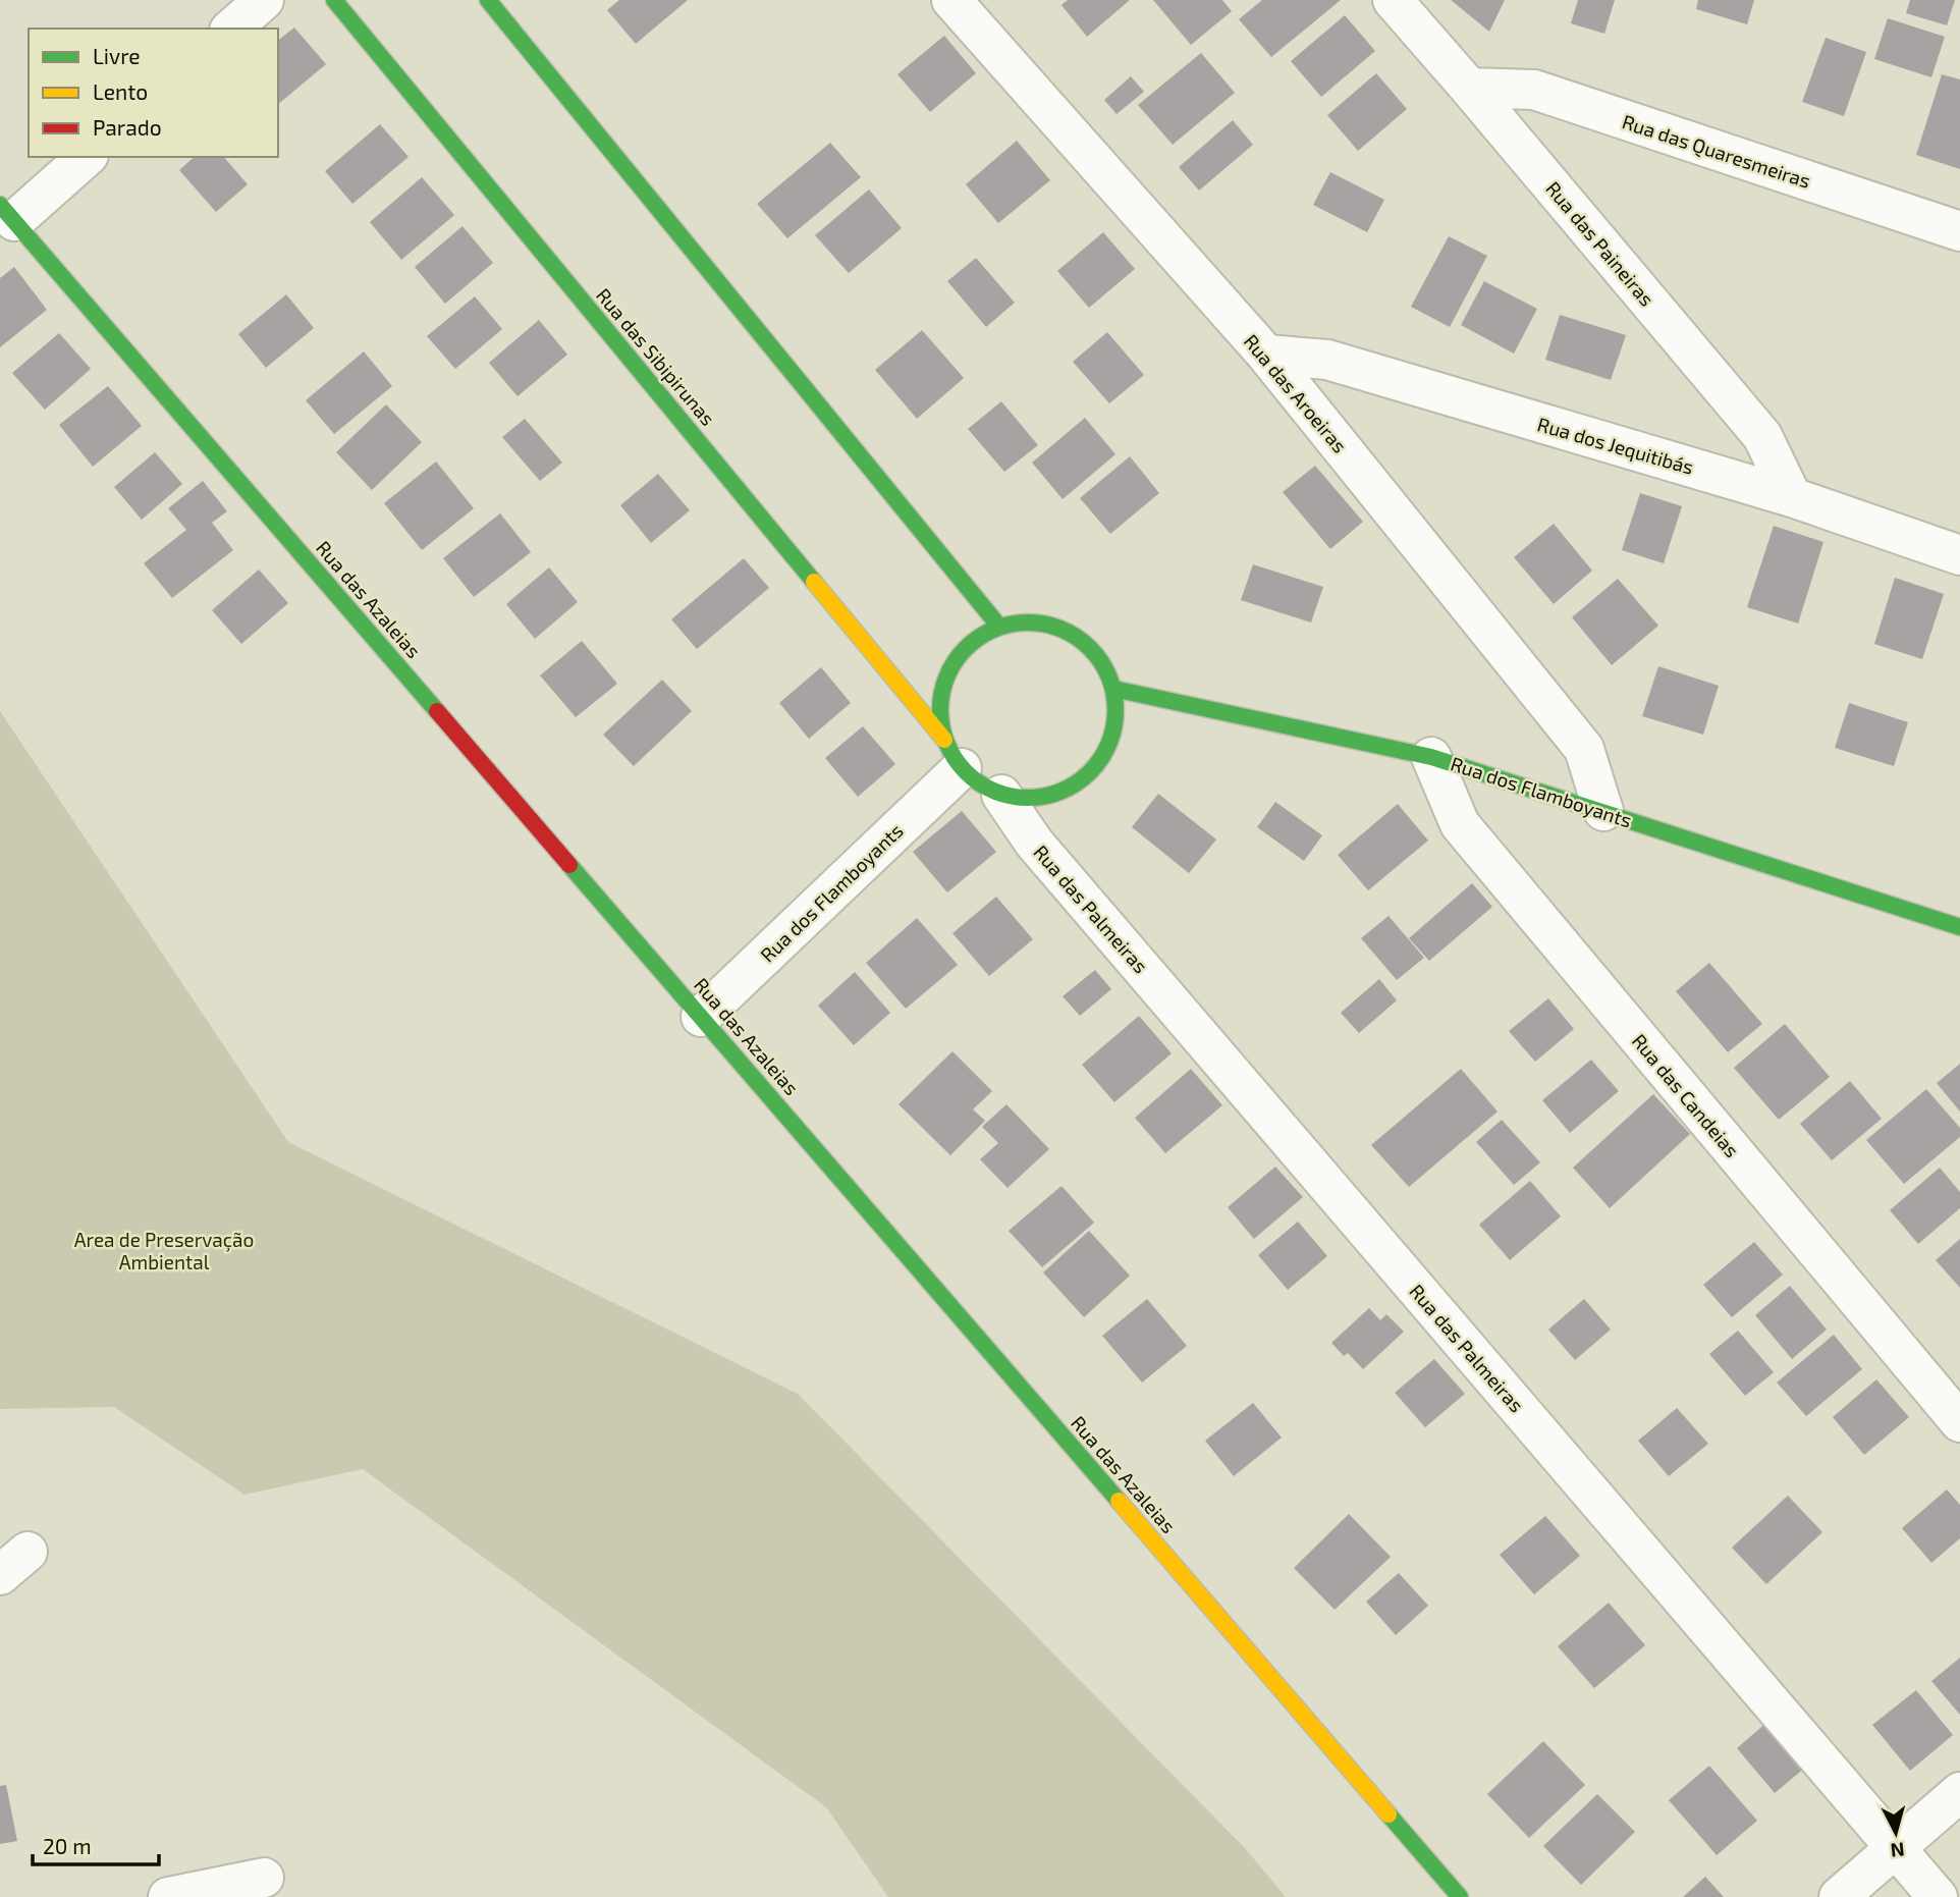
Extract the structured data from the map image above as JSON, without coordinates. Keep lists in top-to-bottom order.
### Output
{
  "streets": {
    "street": [
      "Rua das Quaresmeiras",
      "Rua das Paineiras",
      "Rua das Sibipirunas",
      "Rua das Aroeiras",
      "Rua dos Jequitibás",
      "Rua das Azaleias",
      "Rua dos Flamboyants",
      "Rua das Palmeiras",
      "Rua das Candeias"
    ]
  },
  "crossings": [
    ["Rua das Quaresmeiras", "Rua das Paineiras"],
    ["Rua das Paineiras", "Rua dos Jequitibás"],
    ["Rua das Sibipirunas", "Rua dos Flamboyants"],
    ["Rua das Sibipirunas", "Rua das Palmeiras"],
    ["Rua das Aroeiras", "Rua dos Jequitibás"],
    ["Rua das Aroeiras", "Rua dos Flamboyants"],
    ["Rua das Azaleias", "Rua dos Flamboyants"],
    ["Rua dos Flamboyants", "Rua das Palmeiras"],
    ["Rua dos Flamboyants", "Rua das Candeias"]
  ],
  "parks": ["Area de Preservação Ambiental"],
  "legend": ["Livre", "Lento", "Parado"],
  "scale_bar": "20 m",
  "north": "bottom"
}
